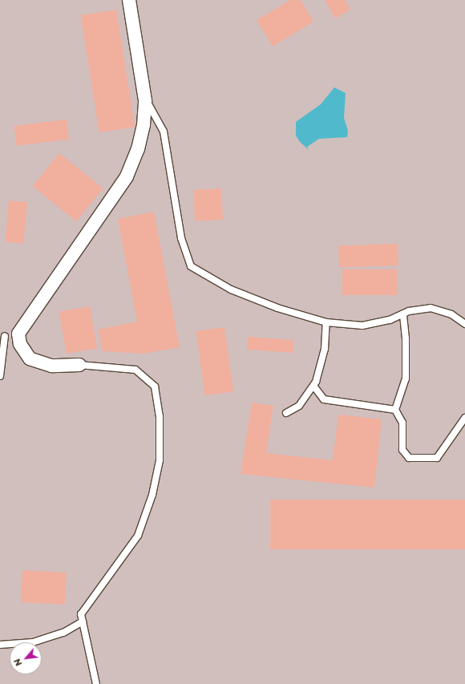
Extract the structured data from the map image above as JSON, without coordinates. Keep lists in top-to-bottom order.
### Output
{
  "north": "bottom left"
}
